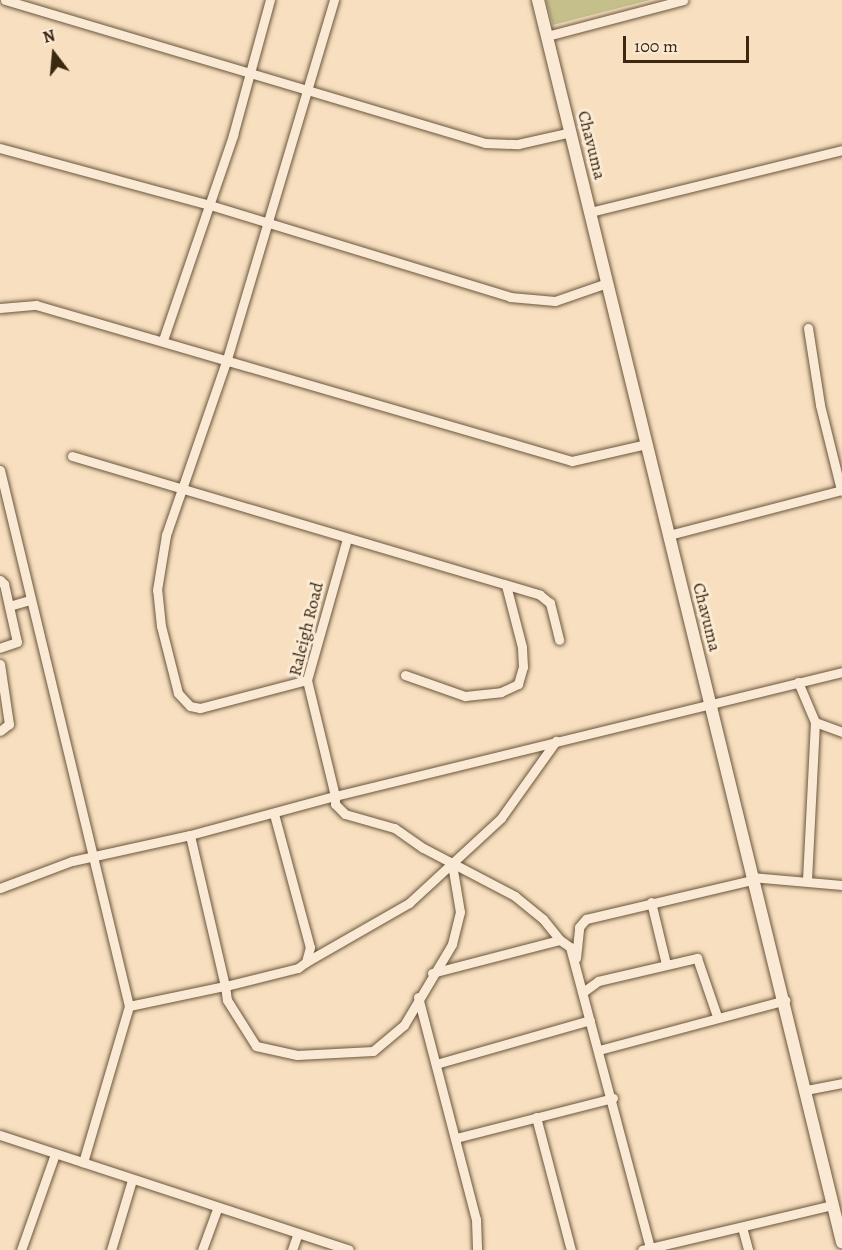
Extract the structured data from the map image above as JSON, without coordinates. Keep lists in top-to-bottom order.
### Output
{
  "streets": {
    "street": ["Chavuma", "Raleigh Road"]
  },
  "scale_bar": "100 m",
  "north": "top"
}
